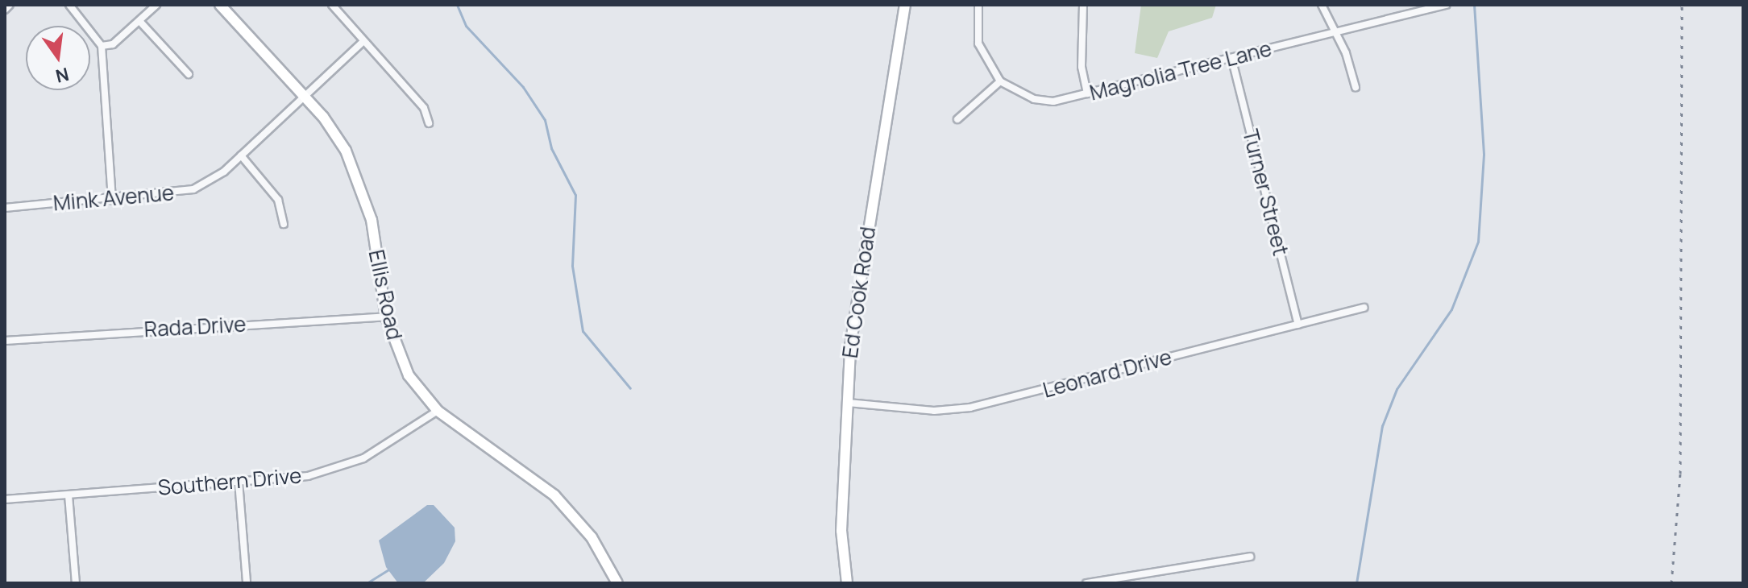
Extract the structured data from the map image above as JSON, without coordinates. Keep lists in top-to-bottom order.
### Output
{
  "streets": {
    "main road": ["Ed Cook Road", "Ellis Road"],
    "street": [
      "Magnolia Tree Lane",
      "Turner Street",
      "Mink Avenue",
      "Rada Drive",
      "Leonard Drive",
      "Southern Drive"
    ]
  },
  "crossings": [
    ["Magnolia Tree Lane", "Turner Street"],
    ["Turner Street", "Leonard Drive"],
    ["Mink Avenue", "Ellis Road"],
    ["Ed Cook Road", "Leonard Drive"],
    ["Ellis Road", "Rada Drive"],
    ["Ellis Road", "Southern Drive"]
  ],
  "north": "bottom"
}
